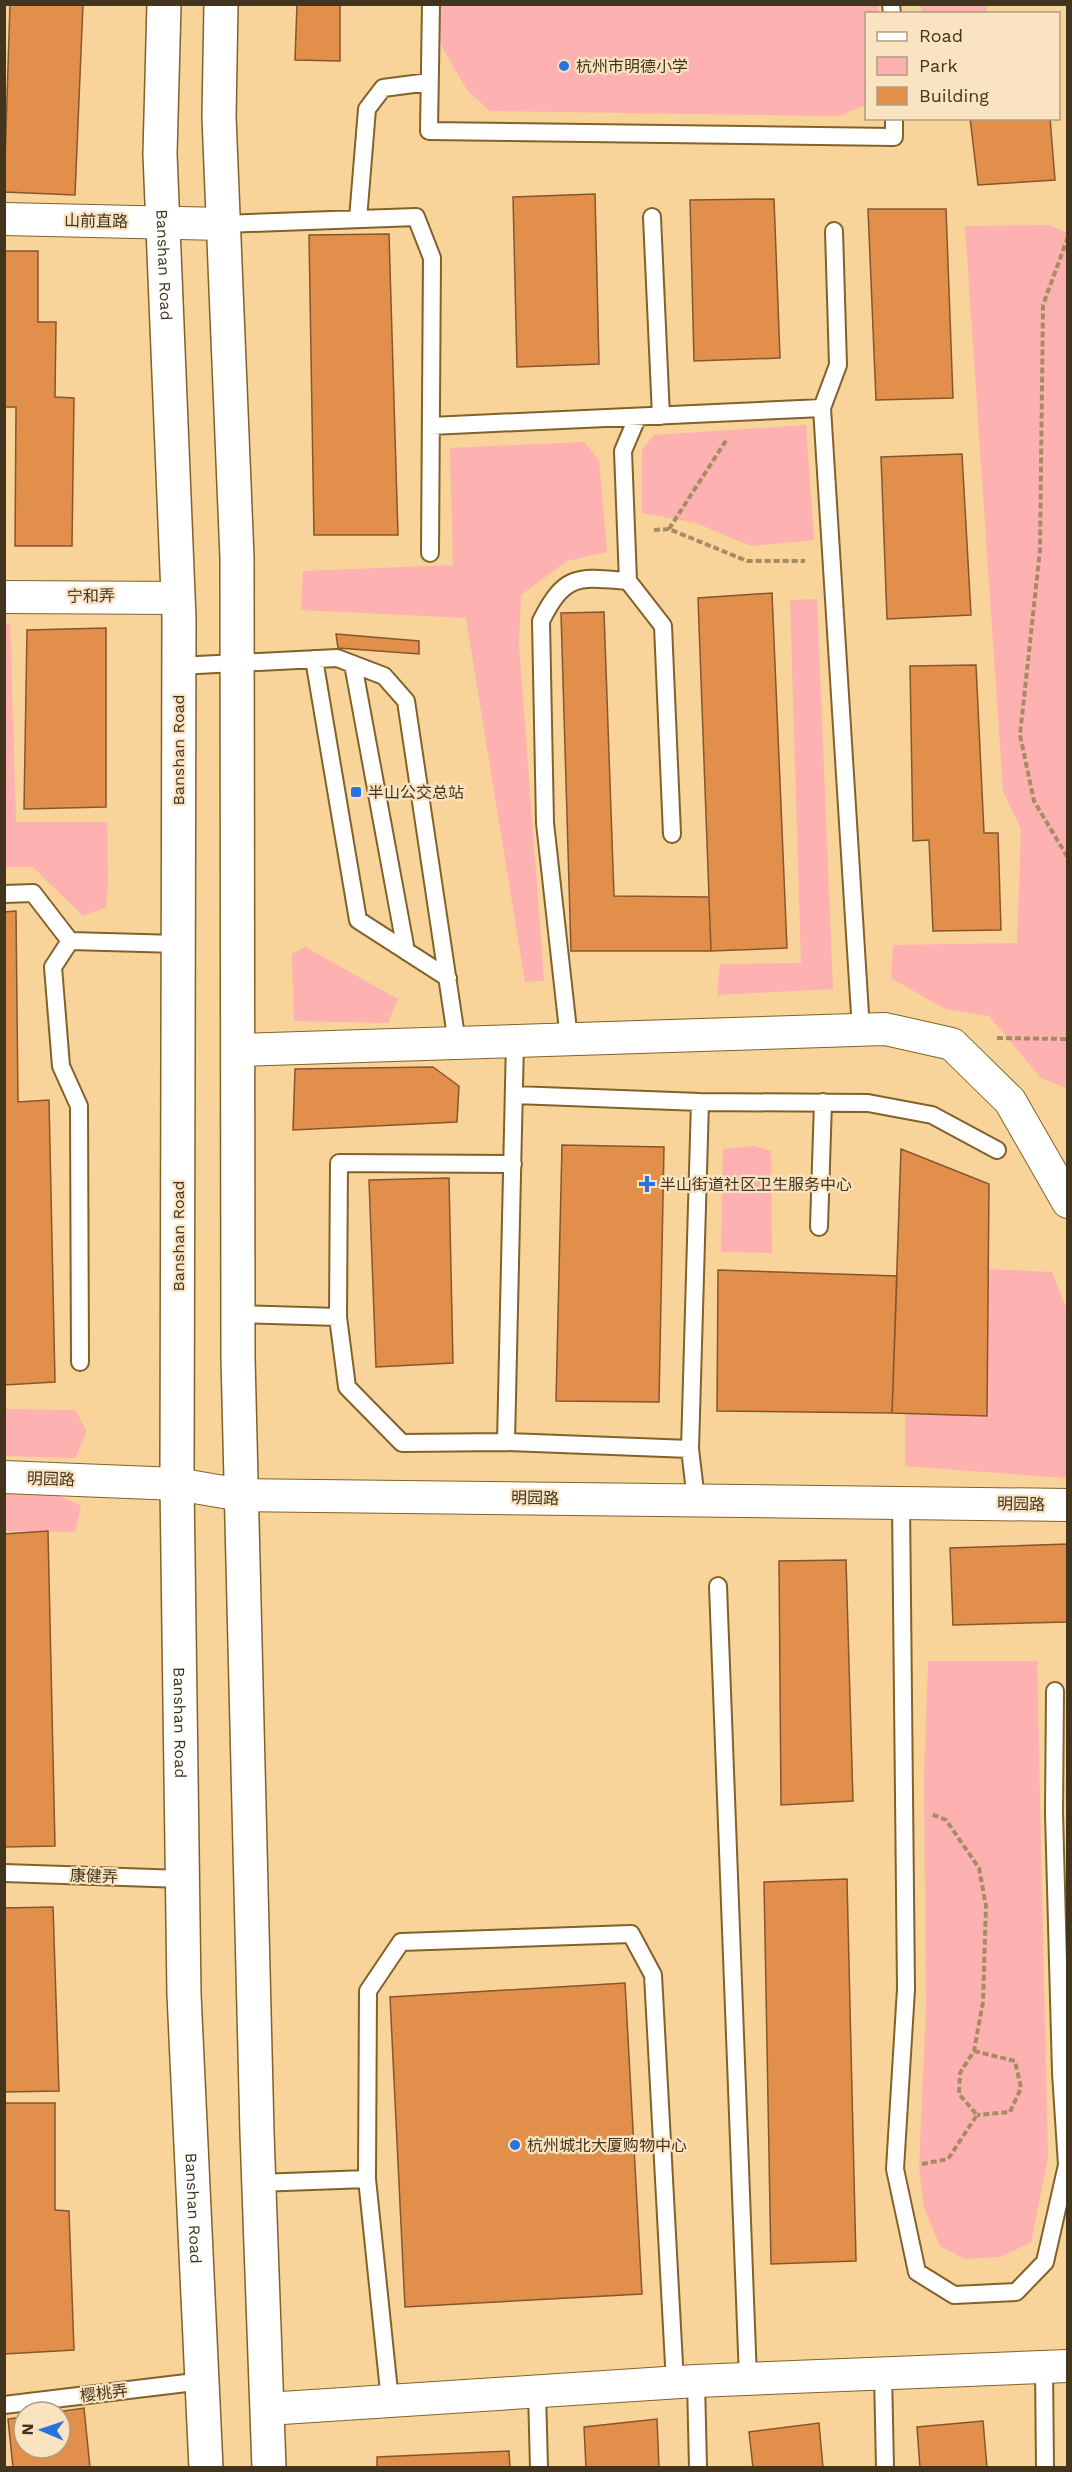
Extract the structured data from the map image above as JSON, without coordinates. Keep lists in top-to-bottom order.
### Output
{
  "streets": {
    "main road": ["Banshan Road"],
    "street": ["山前直路", "宁和弄", "明园路"],
    "lane": ["康健弄", "樱桃弄"]
  },
  "crossings": [
    ["山前直路", "Banshan Road"],
    ["Banshan Road", "宁和弄"],
    ["Banshan Road", "明园路"],
    ["Banshan Road", "康健弄"],
    ["Banshan Road", "樱桃弄"]
  ],
  "places": {
    "other": ["杭州市明德小学", "杭州城北大厦购物中心"],
    "transit": ["半山公交总站"],
    "health": ["半山街道社区卫生服务中心"]
  },
  "legend": ["Road", "Park", "Building"],
  "north": "left"
}
